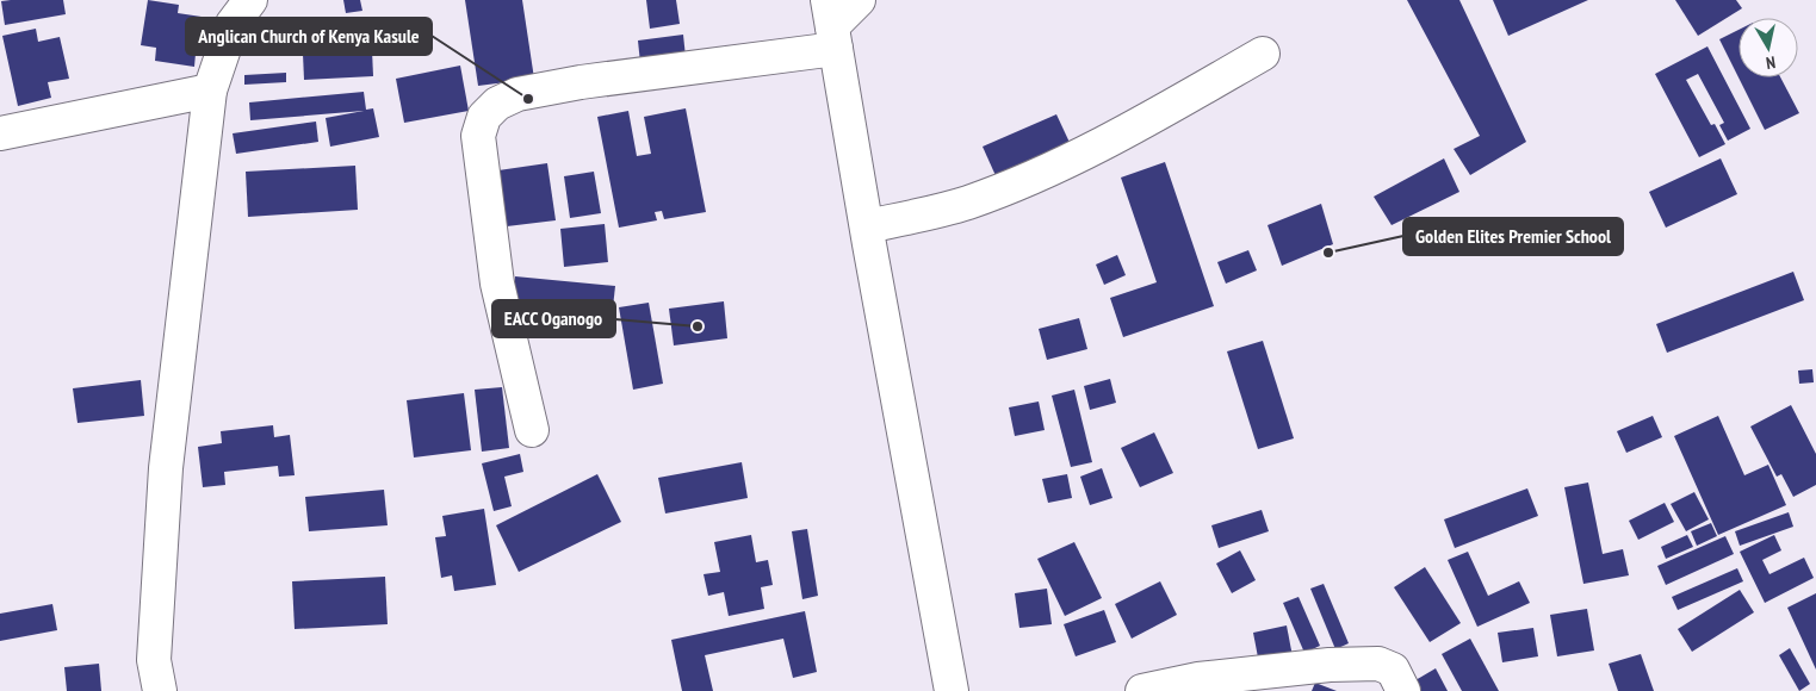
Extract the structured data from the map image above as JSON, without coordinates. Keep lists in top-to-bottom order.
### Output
{
  "places": ["Anglican Church of Kenya Kasule", "Golden Elites Premier School", "EACC Oganogo"],
  "north": "bottom"
}
